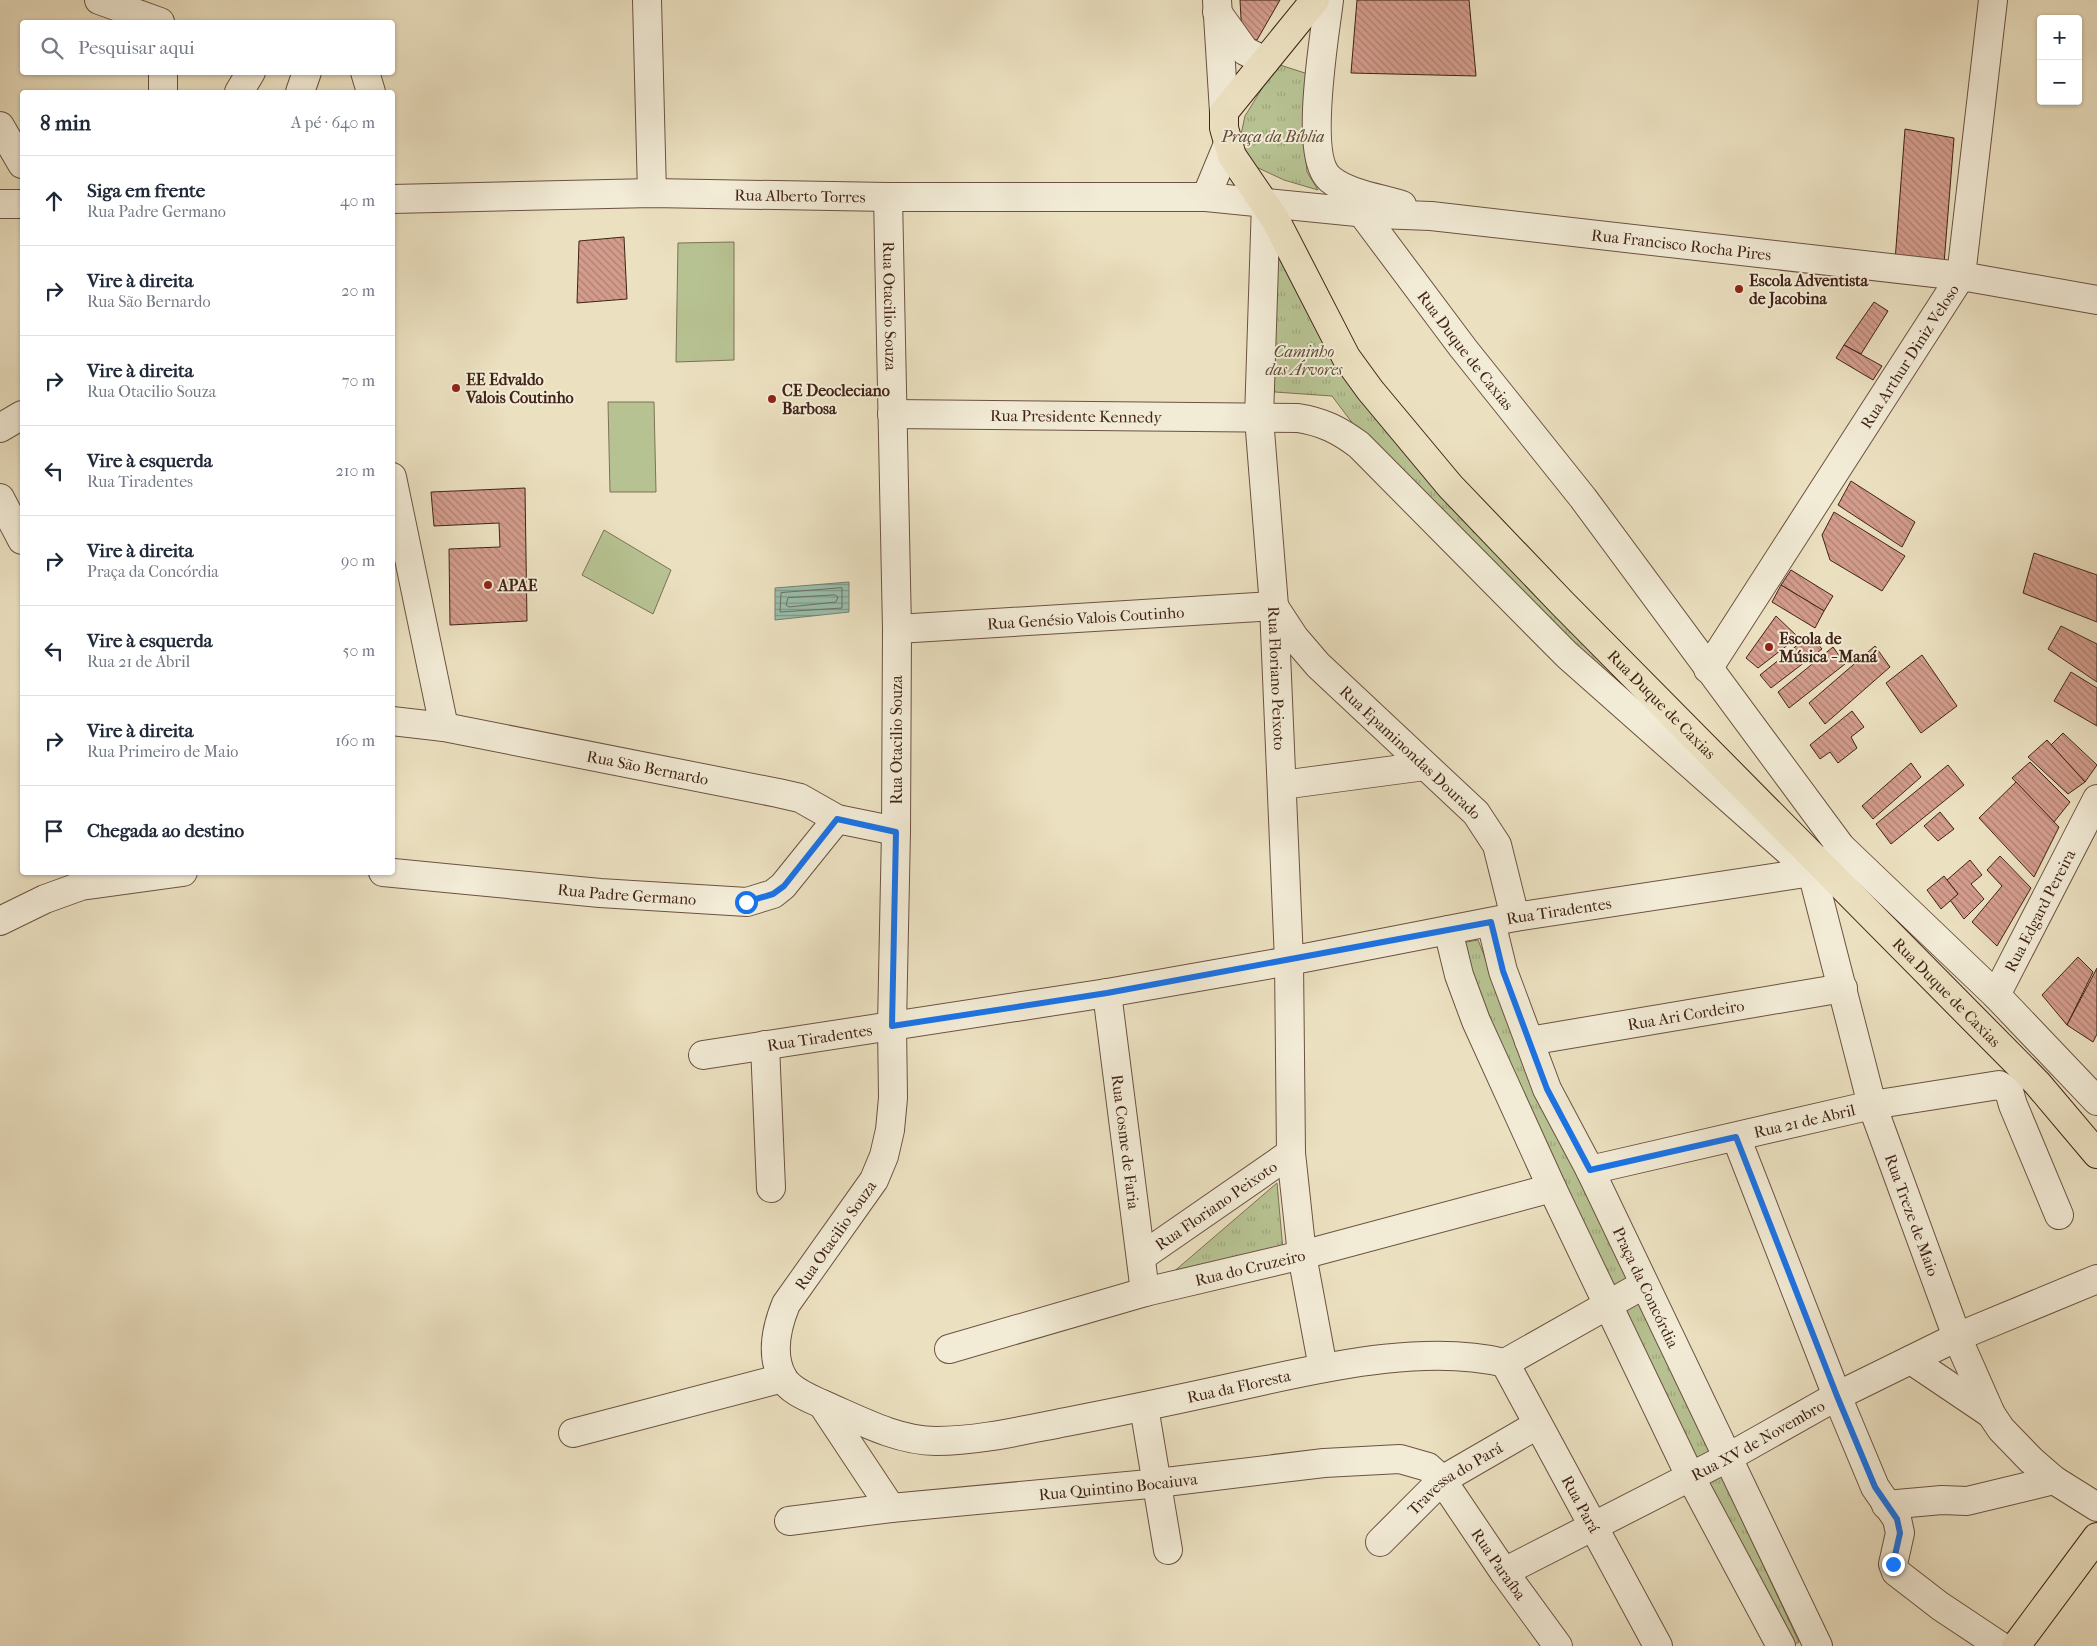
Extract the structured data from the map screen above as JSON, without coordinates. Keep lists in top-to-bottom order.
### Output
{
  "streets": {
    "main road": ["Rua Duque de Caxias"],
    "street": [
      "Rua Alberto Torres",
      "Rua Francisco Rocha Pires",
      "Rua Otacilio Souza",
      "Rua Arthur Diniz Veloso",
      "Rua Presidente Kennedy",
      "Rua Genésio Valois Coutinho",
      "Rua Floriano Peixoto",
      "Rua Epaminondas Dourado",
      "Rua São Bernardo",
      "Rua Padre Germano",
      "Rua Edgard Pereira",
      "Rua Tiradentes",
      "Rua Ari Cordeiro",
      "Rua 21 de Abril",
      "Rua Cosme de Faria",
      "Rua Treze de Maio",
      "Rua do Cruzeiro",
      "Praça da Concórdia",
      "Rua da Floresta",
      "Rua XV de Novembro",
      "Travessa do Pará",
      "Rua Quintino Bocaiuva",
      "Rua Pará",
      "Rua Paraíba"
    ]
  },
  "crossings": [
    ["Rua Alberto Torres", "Rua Francisco Rocha Pires"],
    ["Rua Alberto Torres", "Rua Otacilio Souza"],
    ["Rua Francisco Rocha Pires", "Rua Duque de Caxias"],
    ["Rua Francisco Rocha Pires", "Rua Arthur Diniz Veloso"],
    ["Rua Francisco Rocha Pires", "Rua Floriano Peixoto"],
    ["Rua Otacilio Souza", "Rua Presidente Kennedy"],
    ["Rua Otacilio Souza", "Rua Genésio Valois Coutinho"],
    ["Rua Otacilio Souza", "Rua São Bernardo"],
    ["Rua Otacilio Souza", "Rua Tiradentes"],
    ["Rua Duque de Caxias", "Rua Arthur Diniz Veloso"],
    ["Rua Duque de Caxias", "Rua Presidente Kennedy"],
    ["Rua Duque de Caxias", "Rua Floriano Peixoto"],
    ["Rua Duque de Caxias", "Rua Edgard Pereira"],
    ["Rua Duque de Caxias", "Rua Tiradentes"],
    ["Rua Duque de Caxias", "Rua Treze de Maio"],
    ["Rua Presidente Kennedy", "Rua Floriano Peixoto"],
    ["Rua Genésio Valois Coutinho", "Rua Floriano Peixoto"],
    ["Rua Genésio Valois Coutinho", "Rua Epaminondas Dourado"],
    ["Rua Floriano Peixoto", "Rua Epaminondas Dourado"],
    ["Rua Floriano Peixoto", "Rua Tiradentes"],
    ["Rua Floriano Peixoto", "Rua Cosme de Faria"],
    ["Rua Floriano Peixoto", "Rua do Cruzeiro"],
    ["Rua Floriano Peixoto", "Rua da Floresta"],
    ["Rua Epaminondas Dourado", "Rua Tiradentes"],
    ["Rua Epaminondas Dourado", "Praça da Concórdia"],
    ["Rua São Bernardo", "Rua Padre Germano"],
    ["Rua Tiradentes", "Rua Cosme de Faria"],
    ["Rua Tiradentes", "Rua Treze de Maio"],
    ["Rua Tiradentes", "Praça da Concórdia"],
    ["Rua Ari Cordeiro", "Rua Treze de Maio"],
    ["Rua Ari Cordeiro", "Praça da Concórdia"],
    ["Rua 21 de Abril", "Rua Treze de Maio"],
    ["Rua 21 de Abril", "Praça da Concórdia"],
    ["Rua Cosme de Faria", "Rua do Cruzeiro"],
    ["Rua Treze de Maio", "Rua XV de Novembro"],
    ["Praça da Concórdia", "Rua XV de Novembro"],
    ["Rua da Floresta", "Rua Pará"],
    ["Rua XV de Novembro", "Rua Pará"],
    ["Rua XV de Novembro", "Rua Paraíba"],
    ["Travessa do Pará", "Rua Quintino Bocaiuva"],
    ["Travessa do Pará", "Rua Pará"],
    ["Travessa do Pará", "Rua Paraíba"],
    ["Rua Quintino Bocaiuva", "Rua Paraíba"]
  ],
  "parks": ["Praça da Bíblia", "Caminho das Árvores"],
  "places": [
    "Escola Adventista de Jacobina",
    "EE Edvaldo Valois Coutinho",
    "CE Deocleciano Barbosa",
    "APAE",
    "Escola de Música - Maná"
  ],
  "page": {
    "map_buttons": ["+", "−"],
    "search": "Pesquisar aqui",
    "heading": ["8 min", "A pé · 640 m"],
    "list": [
      ["Siga em frente", "Rua Padre Germano", "40 m"],
      ["Vire à direita", "Rua São Bernardo", "20 m"],
      ["Vire à direita", "Rua Otacilio Souza", "70 m"],
      ["Vire à esquerda", "Rua Tiradentes", "210 m"],
      ["Vire à direita", "Praça da Concórdia", "90 m"],
      ["Vire à esquerda", "Rua 21 de Abril", "50 m"],
      ["Vire à direita", "Rua Primeiro de Maio", "160 m"],
      "Chegada ao destino"
    ]
  }
}
